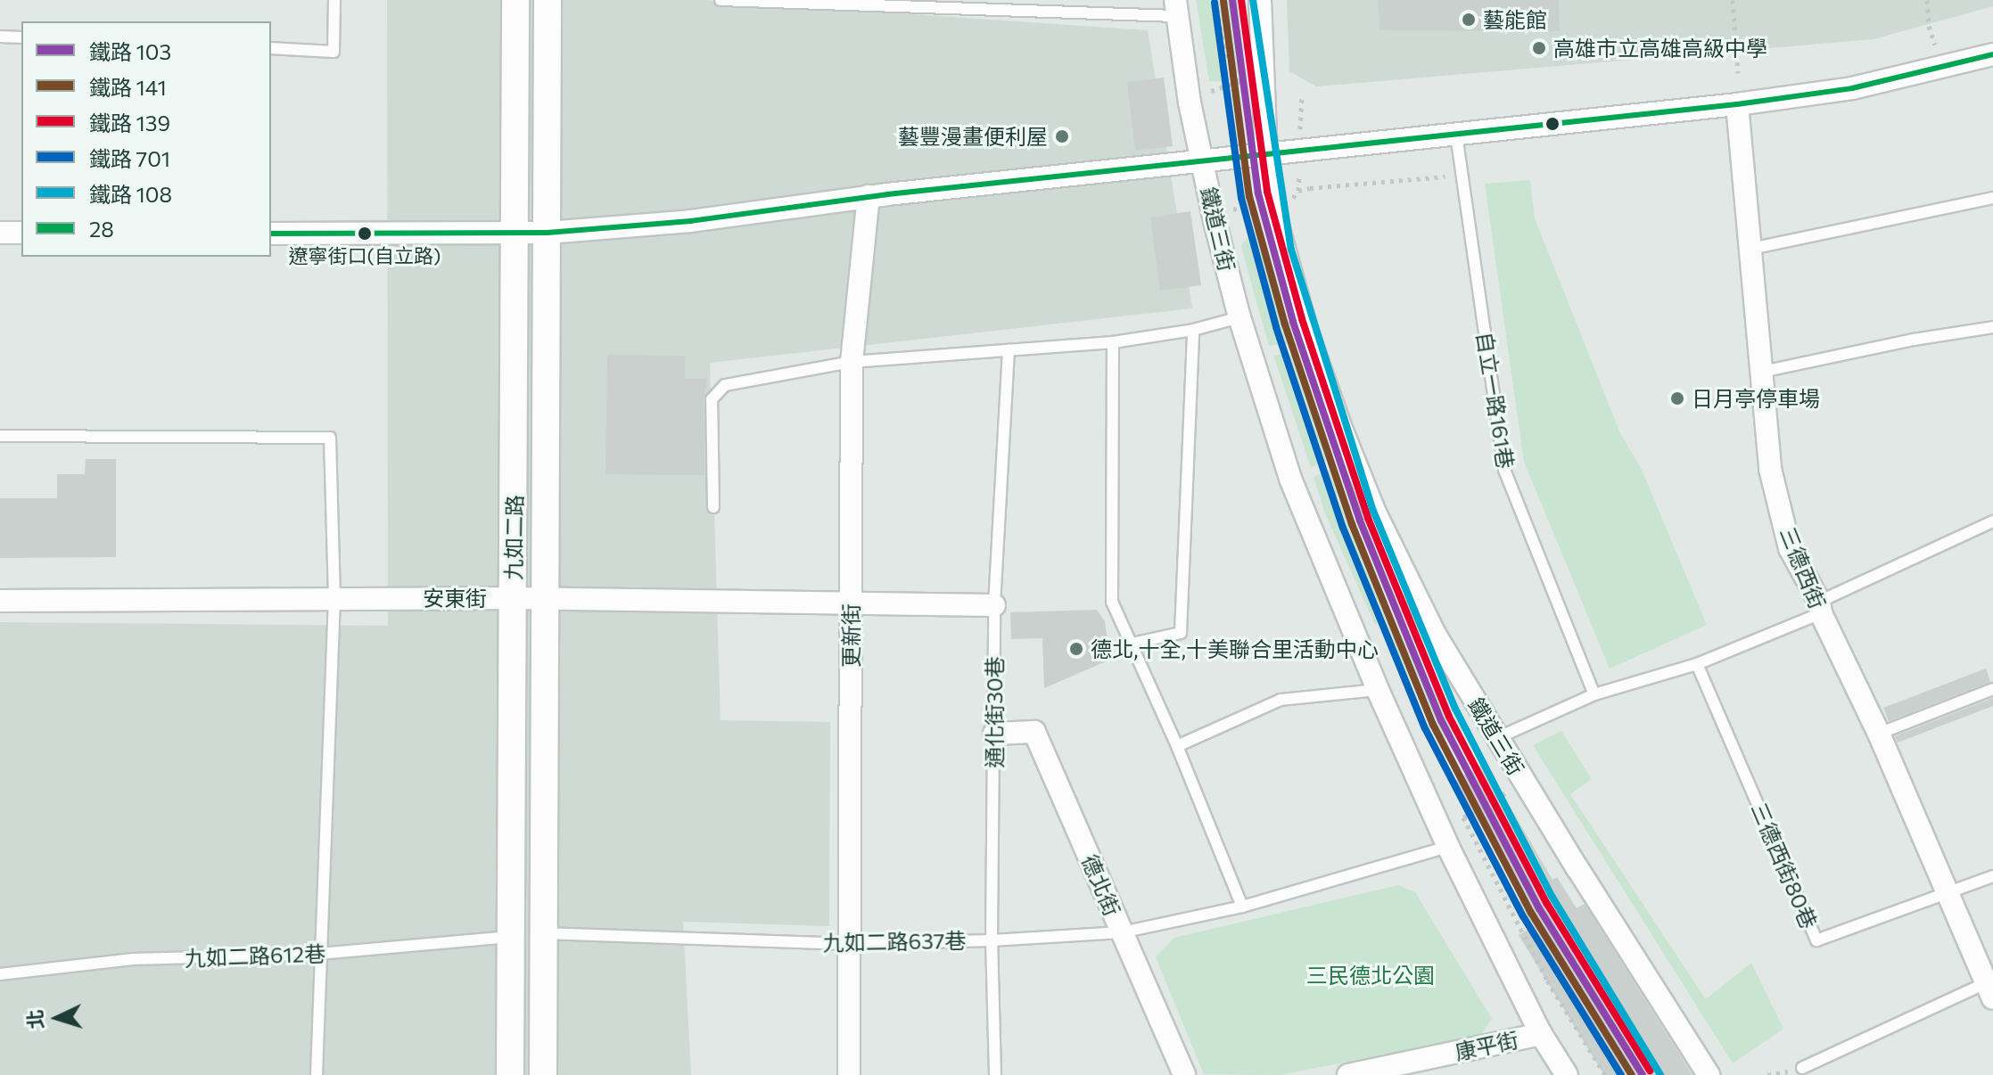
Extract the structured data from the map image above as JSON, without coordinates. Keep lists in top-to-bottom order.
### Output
{
  "streets": {
    "street": [
      "鐵道三街",
      "九如二路",
      "三德西街",
      "安東街",
      "更新街",
      "德北街",
      "康平街"
    ],
    "lane": [
      "自立一路161巷",
      "通化街30巷",
      "三德西街80巷",
      "九如二路637巷",
      "九如二路612巷"
    ]
  },
  "crossings": [
    ["鐵道三街", "九如二路637巷"],
    ["鐵道三街", "康平街"],
    ["九如二路", "安東街"],
    ["九如二路", "九如二路637巷"],
    ["九如二路", "九如二路612巷"],
    ["三德西街", "三德西街80巷"],
    ["安東街", "更新街"],
    ["安東街", "通化街30巷"],
    ["更新街", "九如二路637巷"],
    ["通化街30巷", "德北街"],
    ["通化街30巷", "九如二路637巷"],
    ["德北街", "九如二路637巷"]
  ],
  "parks": ["三民德北公園"],
  "places": [
    "藝能館",
    "高雄市立高雄高級中學",
    "藝豐漫畫便利屋",
    "遼寧街口(自立路)",
    "日月亭停車場",
    "德北,十全,十美聯合里活動中心"
  ],
  "lines": [
    "rail line 103",
    "rail line 139",
    "rail line 108",
    "rail line 141",
    "rail line 701",
    "transit line 28"
  ],
  "legend": [
    "鐵路 103",
    "鐵路 141",
    "鐵路 139",
    "鐵路 701",
    "鐵路 108",
    "28"
  ],
  "north": "left"
}
